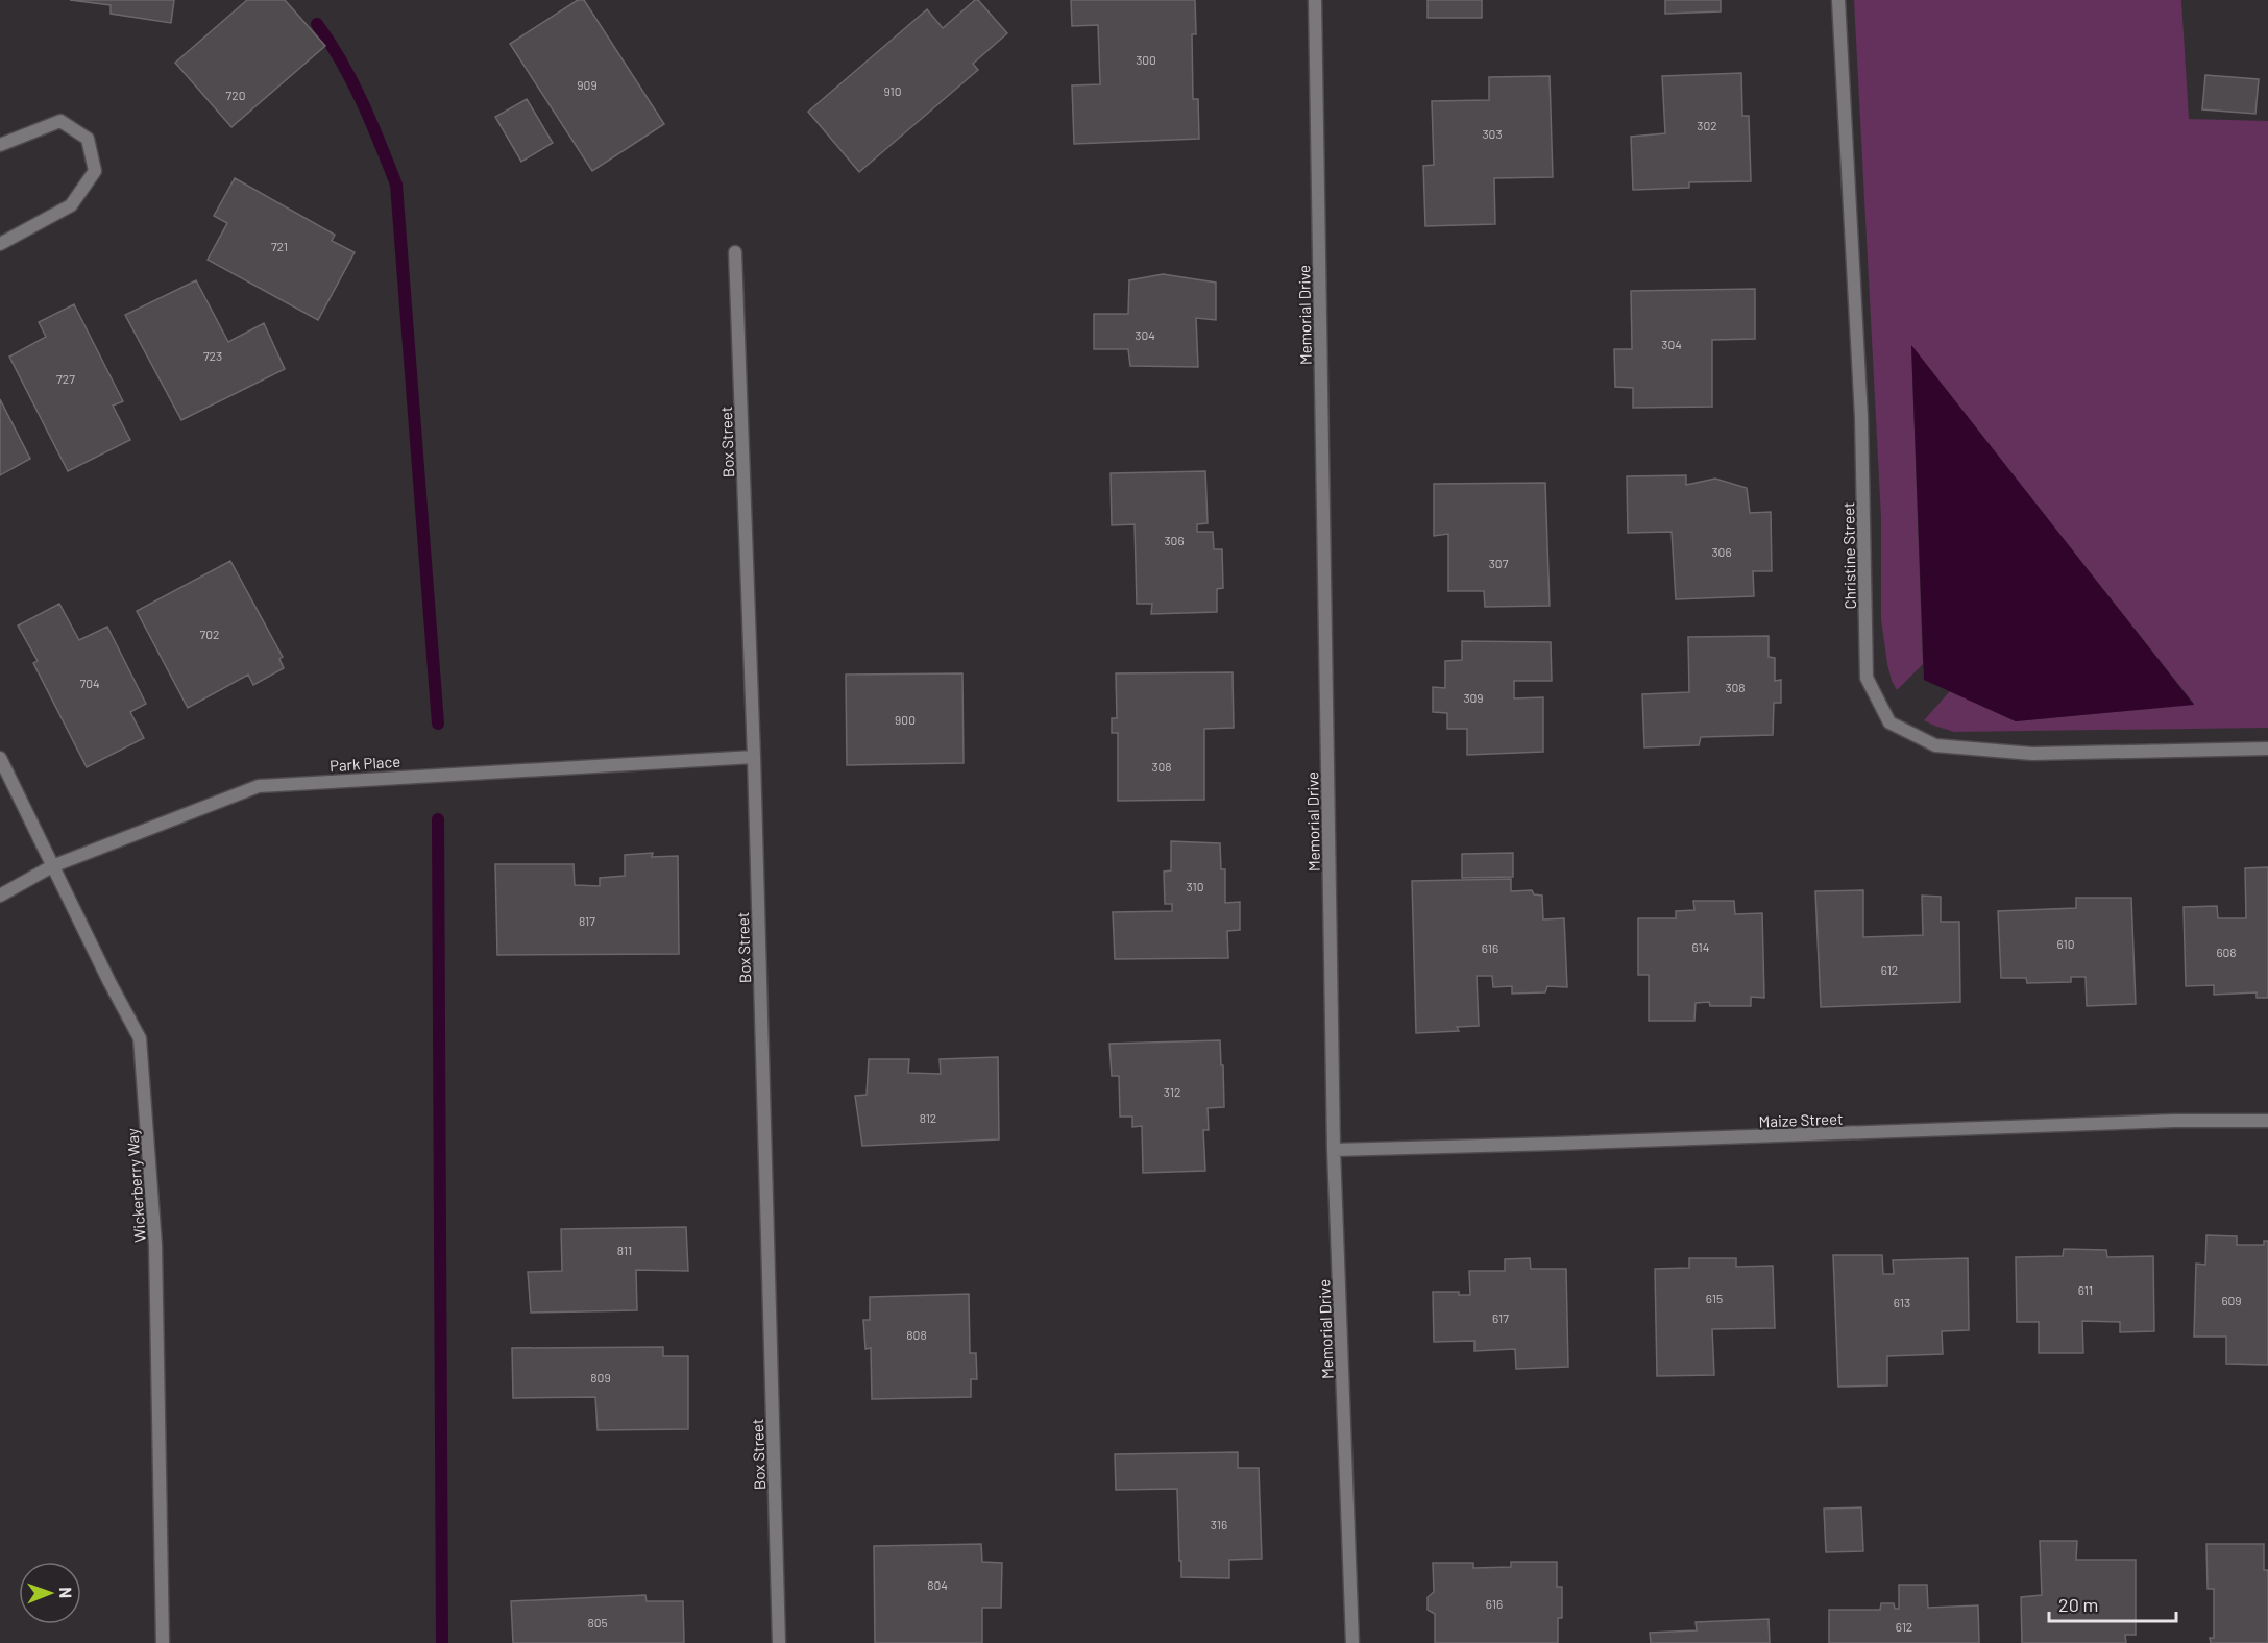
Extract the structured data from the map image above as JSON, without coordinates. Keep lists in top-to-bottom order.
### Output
{
  "streets": {
    "street": [
      "Memorial Drive",
      "Box Street",
      "Christine Street",
      "Park Place",
      "Maize Street",
      "Wickerberry Way"
    ]
  },
  "crossings": [
    ["Memorial Drive", "Maize Street"],
    ["Box Street", "Park Place"],
    ["Park Place", "Wickerberry Way"]
  ],
  "house_numbers": [
    "300",
    "909",
    "910",
    "720",
    "302",
    "303",
    "721",
    "304",
    "304",
    "723",
    "727",
    "306",
    "306",
    "307",
    "702",
    "704",
    "308",
    "309",
    "900",
    "308",
    "310",
    "817",
    "610",
    "614",
    "616",
    "608",
    "612",
    "312",
    "812",
    "811",
    "611",
    "615",
    "609",
    "613",
    "617",
    "808",
    "809",
    "316",
    "804",
    "616",
    "805",
    "612"
  ],
  "scale_bar": "20 m",
  "north": "right"
}
